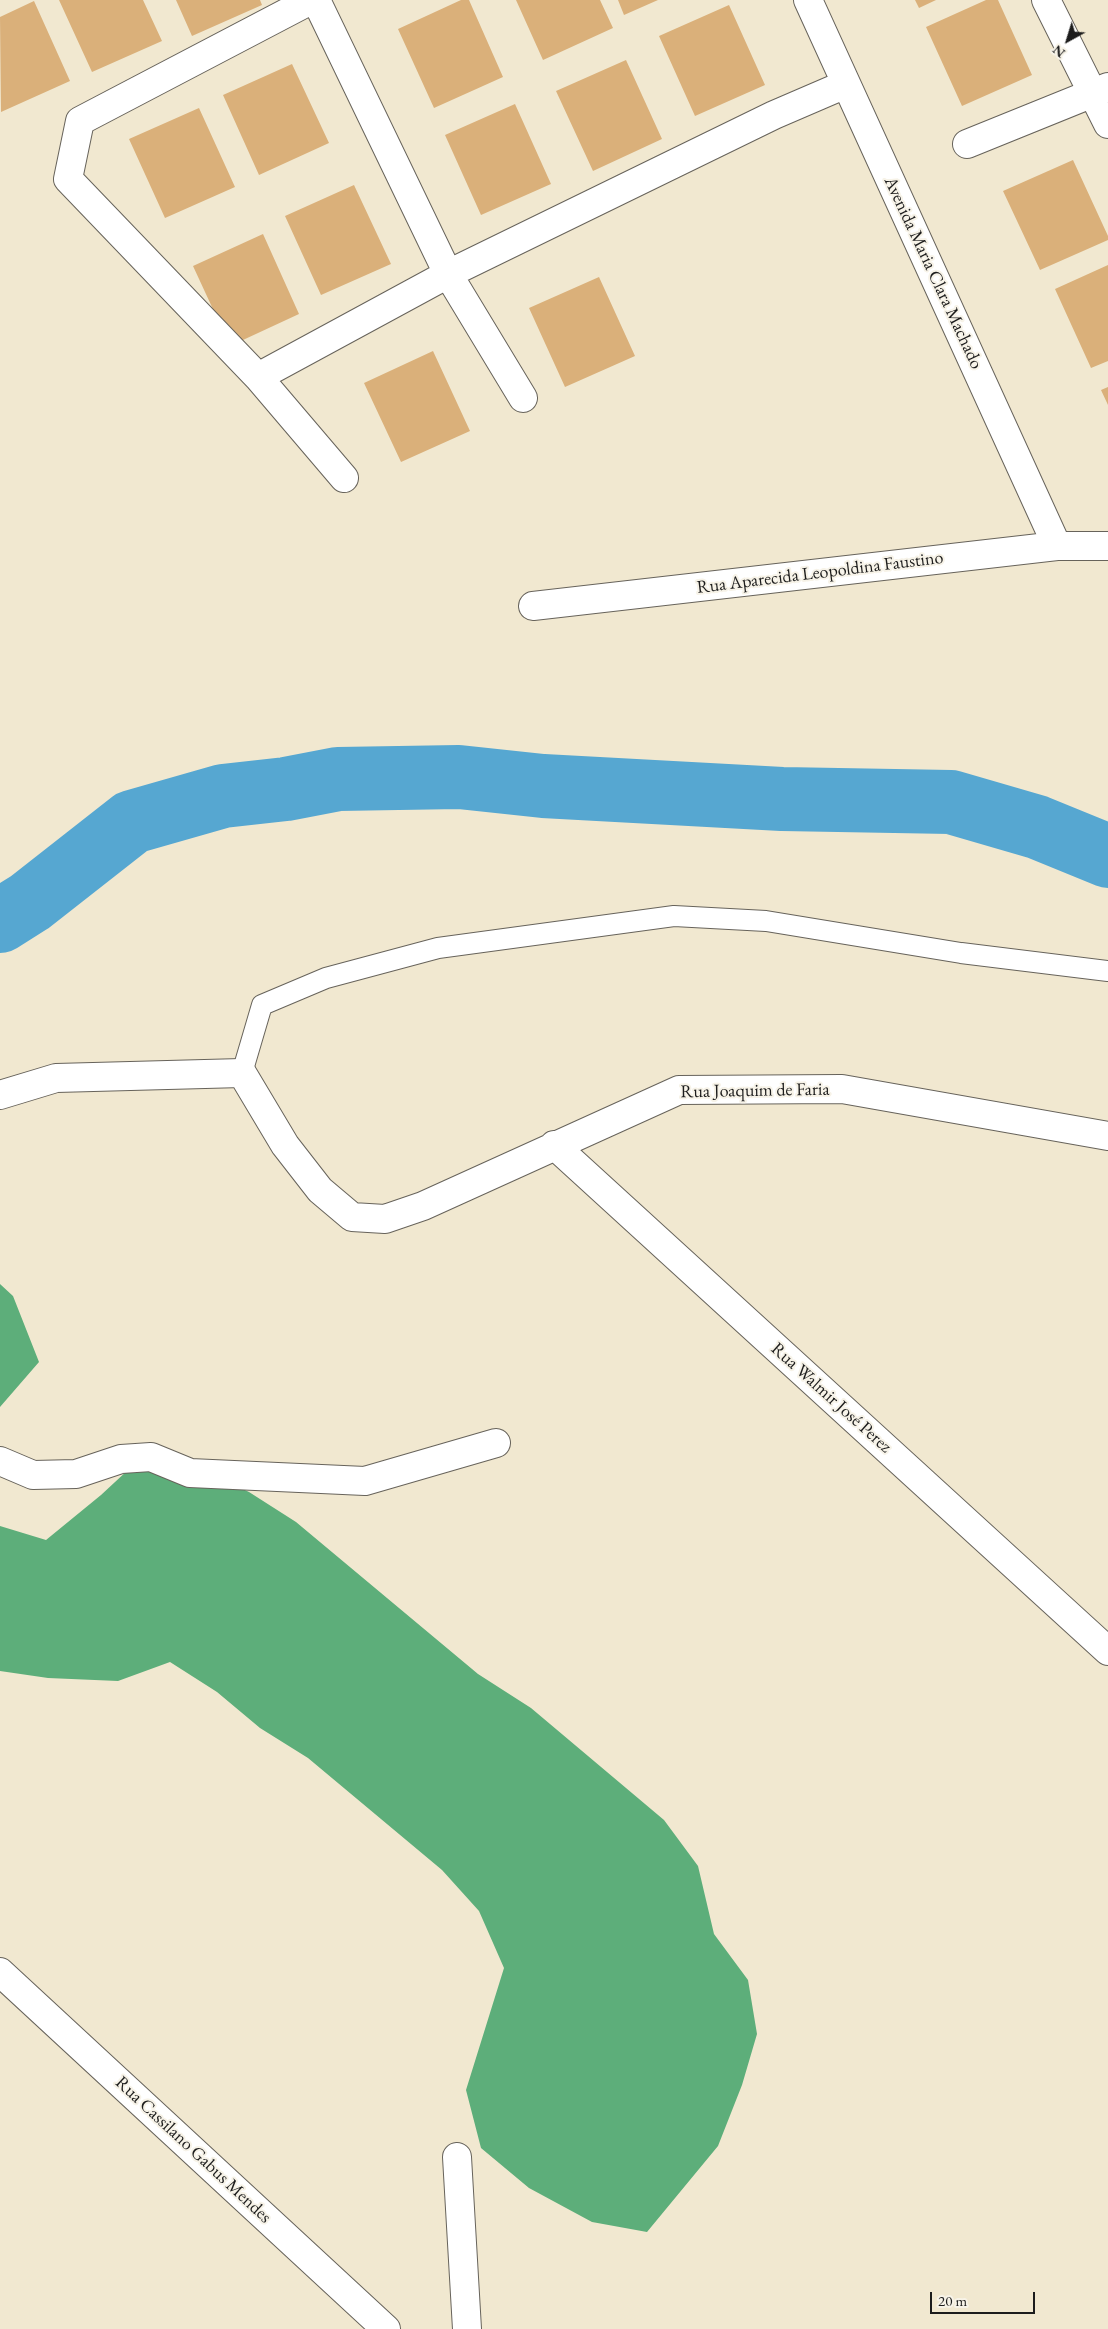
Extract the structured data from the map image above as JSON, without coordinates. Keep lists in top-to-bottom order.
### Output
{
  "streets": {
    "street": [
      "Avenida Maria Clara Machado",
      "Rua Aparecida Leopoldina Faustino",
      "Rua Joaquim de Faria",
      "Rua Walmir José Perez",
      "Rua Cassilano Gabus Mendes"
    ]
  },
  "crossings": [
    ["Avenida Maria Clara Machado", "Rua Aparecida Leopoldina Faustino"],
    ["Rua Joaquim de Faria", "Rua Walmir José Perez"]
  ],
  "scale_bar": "20 m",
  "north": "bottom left"
}
